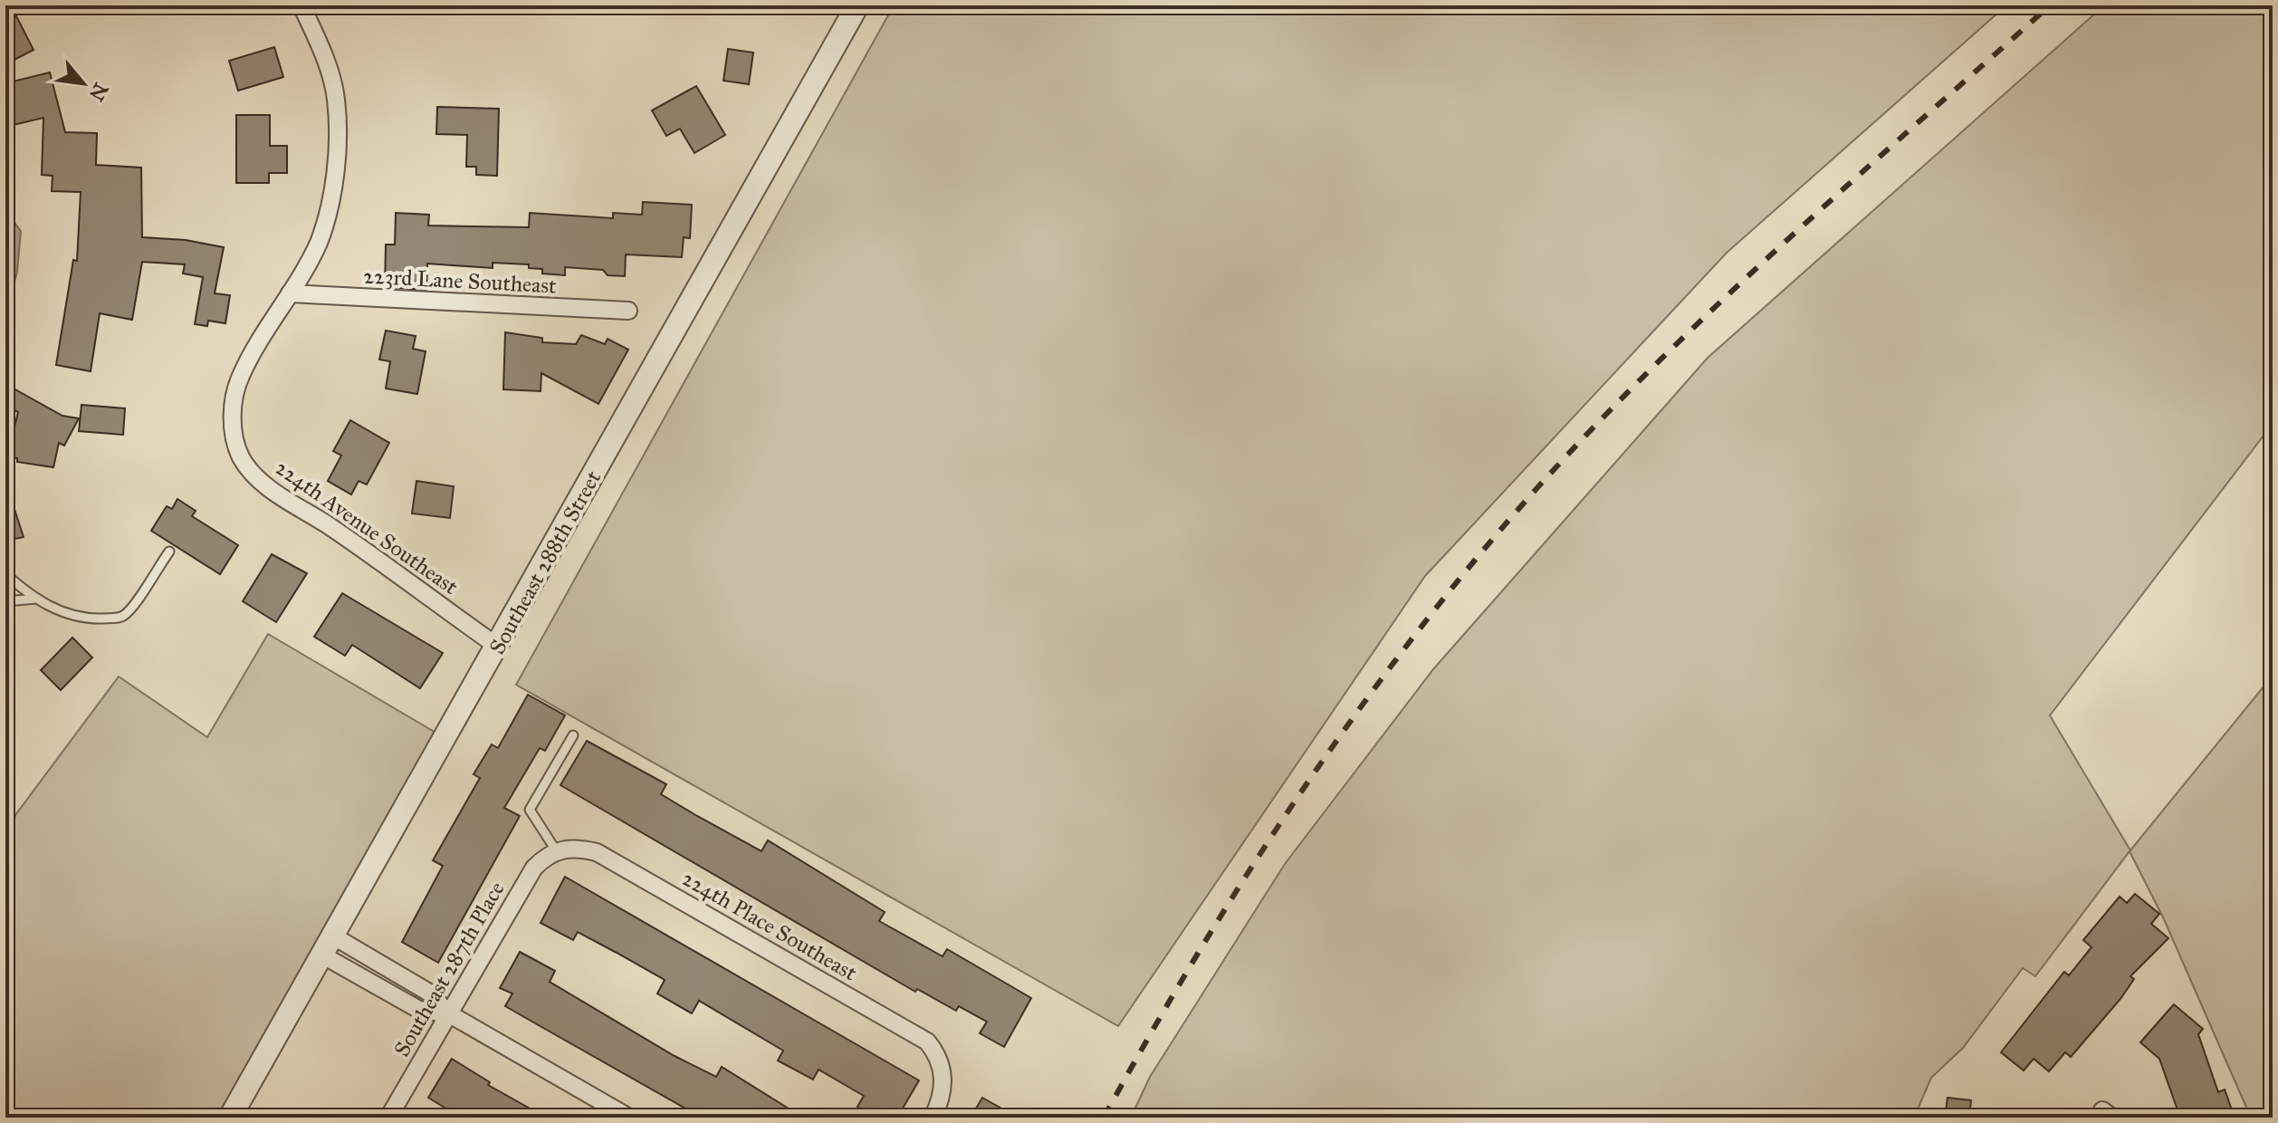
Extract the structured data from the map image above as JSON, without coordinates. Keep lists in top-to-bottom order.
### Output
{
  "streets": {
    "street": [
      "223rd Lane Southeast",
      "224th Avenue Southeast",
      "Southeast 288th Street",
      "224th Place Southeast",
      "Southeast 287th Place"
    ]
  },
  "crossings": [
    ["223rd Lane Southeast", "224th Avenue Southeast"],
    ["224th Avenue Southeast", "Southeast 288th Street"],
    ["224th Place Southeast", "Southeast 287th Place"]
  ],
  "north": "bottom right"
}
